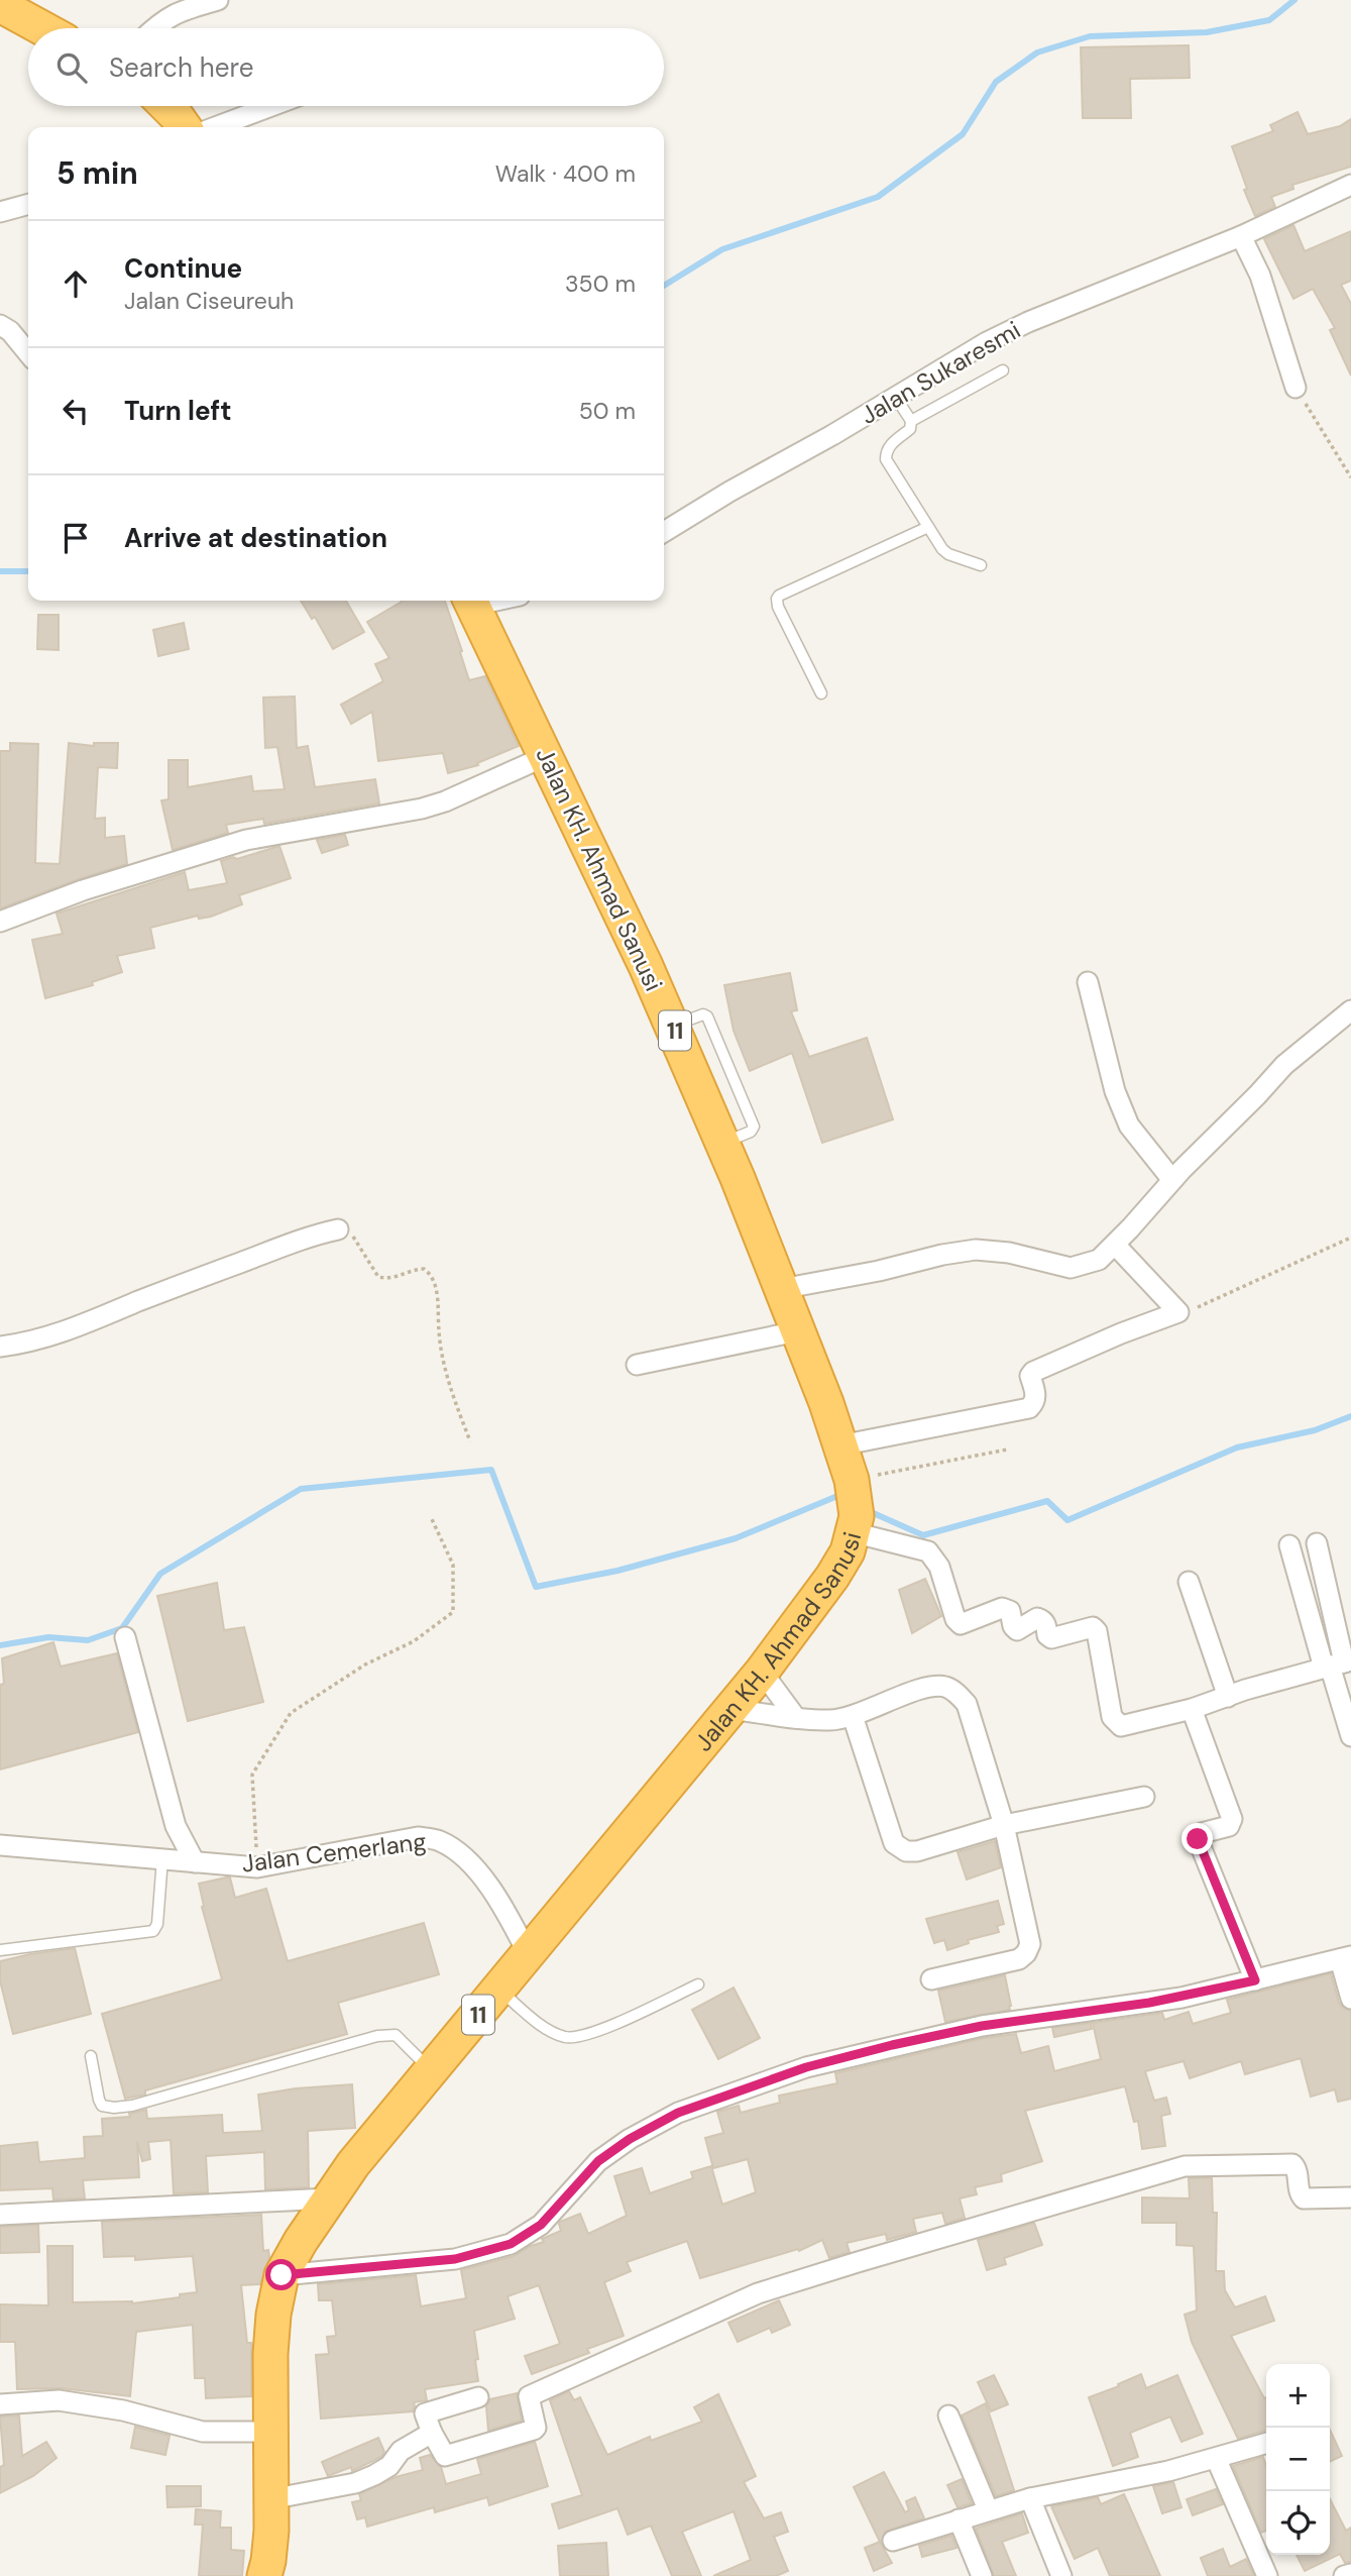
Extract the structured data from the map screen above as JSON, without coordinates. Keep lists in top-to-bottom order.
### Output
{
  "streets": {
    "highway": ["Jalan KH. Ahmad Sanusi", "11"],
    "street": ["Jalan Sukaresmi", "Jalan Cemerlang"]
  },
  "crossings": [
    ["Jalan KH. Ahmad Sanusi", "Jalan Cemerlang"]
  ],
  "page": {
    "search": "Search here",
    "heading": ["5 min", "Walk · 400 m"],
    "list": [
      ["Continue", "Jalan Ciseureuh", "350 m"],
      ["Turn left", "50 m"],
      "Arrive at destination"
    ],
    "map_buttons": ["+", "−"]
  }
}
